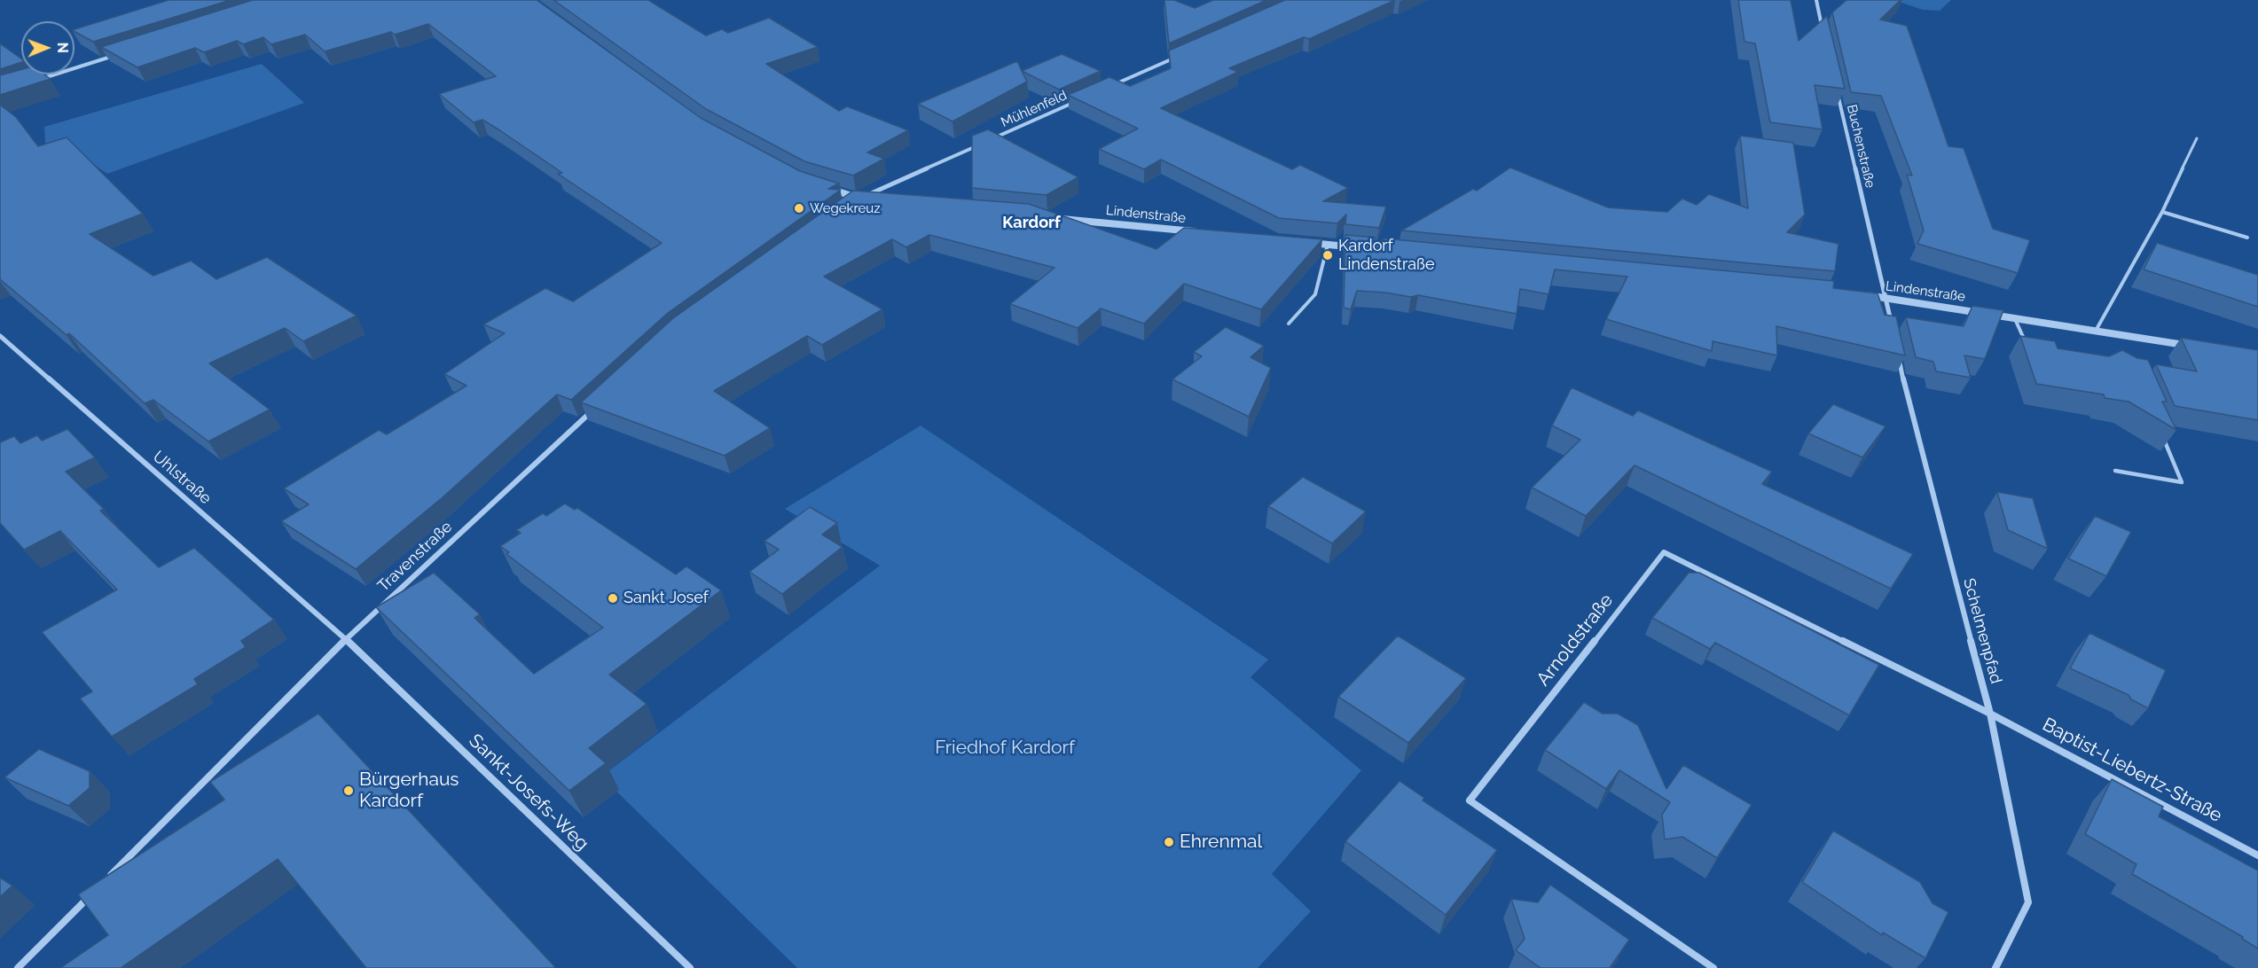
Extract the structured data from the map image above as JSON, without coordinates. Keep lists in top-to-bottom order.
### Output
{
  "streets": {
    "street": [
      "Mühlenfeld",
      "Buchenstraße",
      "Lindenstraße",
      "Uhlstraße",
      "Travenstraße",
      "Schelmenpfad",
      "Arnoldstraße",
      "Baptist-Liebertz-Straße",
      "Sankt-Josefs-Weg"
    ]
  },
  "crossings": [
    ["Buchenstraße", "Lindenstraße"],
    ["Uhlstraße", "Travenstraße"],
    ["Uhlstraße", "Sankt-Josefs-Weg"],
    ["Travenstraße", "Sankt-Josefs-Weg"],
    ["Schelmenpfad", "Arnoldstraße"],
    ["Schelmenpfad", "Baptist-Liebertz-Straße"],
    ["Arnoldstraße", "Baptist-Liebertz-Straße"]
  ],
  "districts": ["Kardorf"],
  "parks": ["Friedhof Kardorf"],
  "places": [
    "Wegekreuz",
    "Kardorf Lindenstraße",
    "Sankt Josef",
    "Bürgerhaus Kardorf",
    "Ehrenmal"
  ],
  "north": "right"
}
